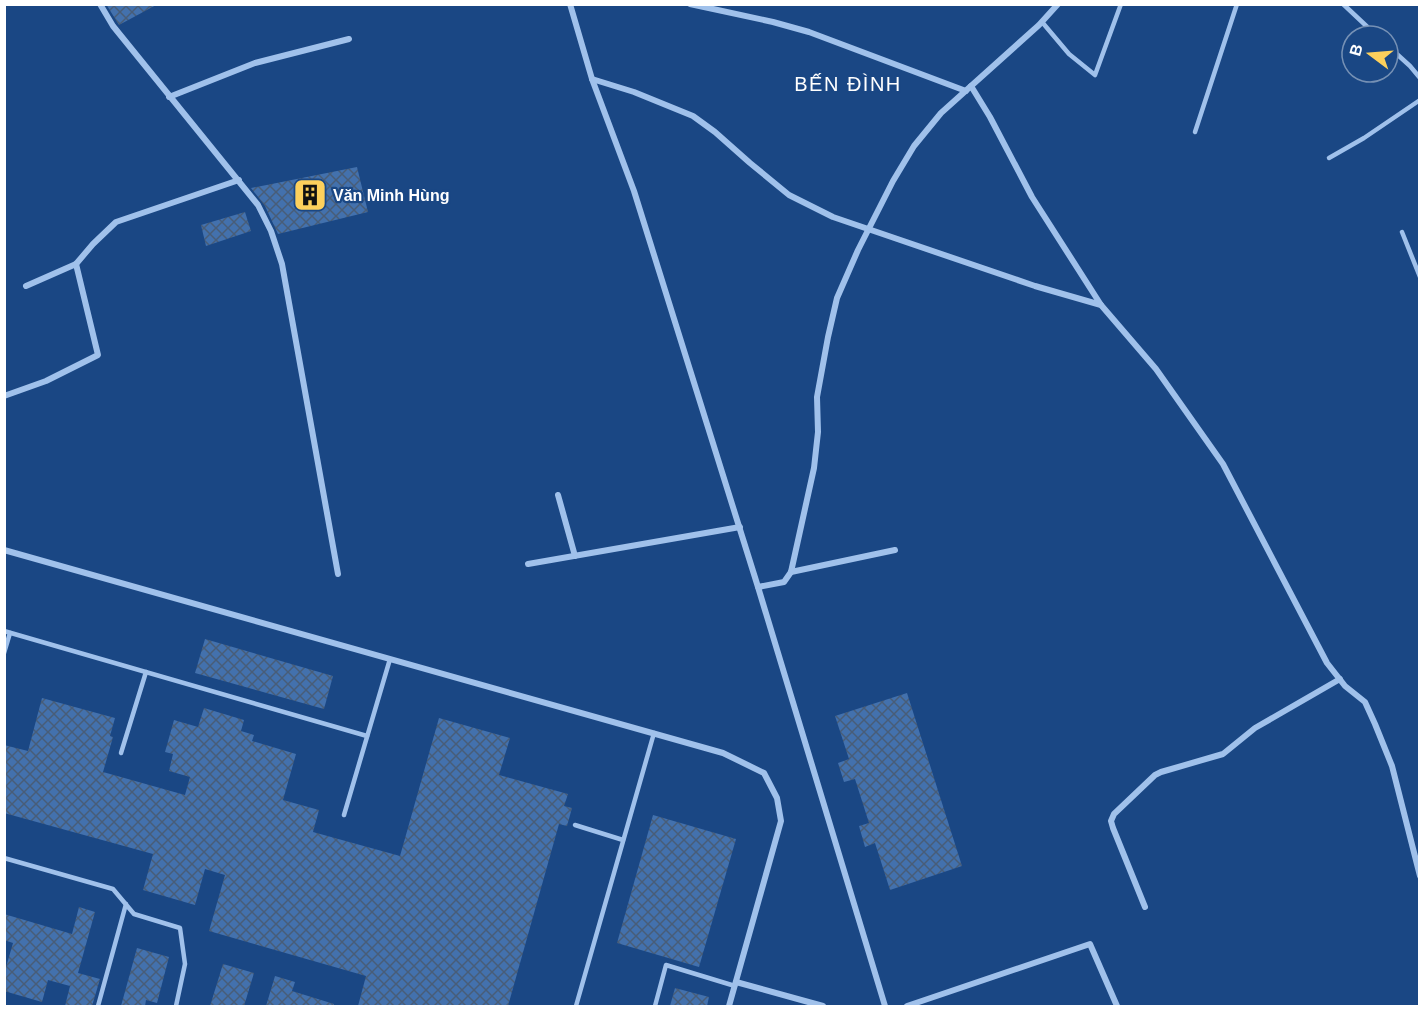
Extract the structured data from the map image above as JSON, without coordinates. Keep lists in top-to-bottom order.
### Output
{
  "districts": ["BẾN ĐÌNH"],
  "places": {
    "building": ["Văn Minh Hùng"]
  },
  "north": "left"
}
